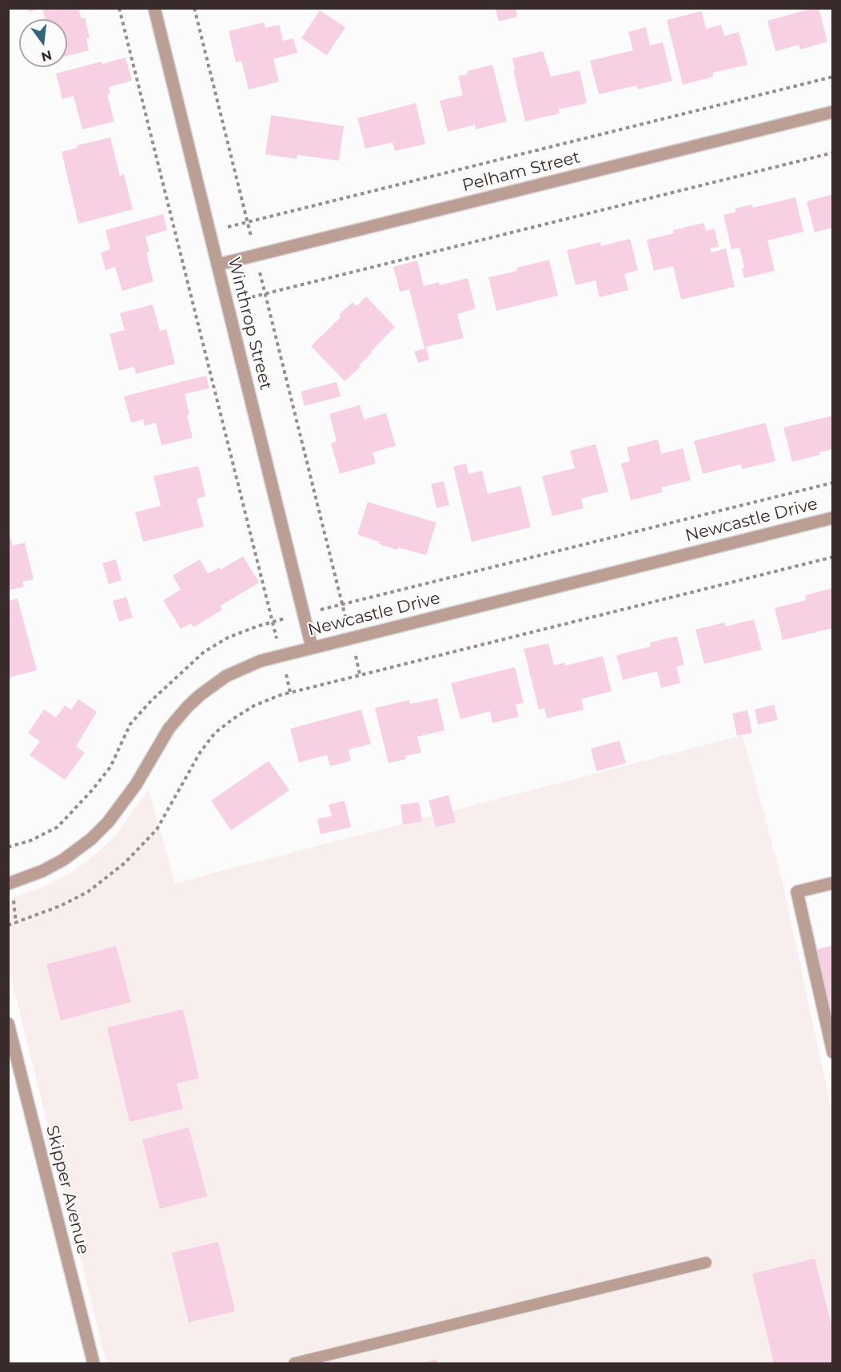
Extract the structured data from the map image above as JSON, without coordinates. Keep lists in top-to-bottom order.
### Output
{
  "streets": {
    "street": [
      "Pelham Street",
      "Winthrop Street",
      "Newcastle Drive",
      "Skipper Avenue"
    ]
  },
  "crossings": [
    ["Pelham Street", "Winthrop Street"],
    ["Winthrop Street", "Newcastle Drive"]
  ],
  "north": "bottom"
}
